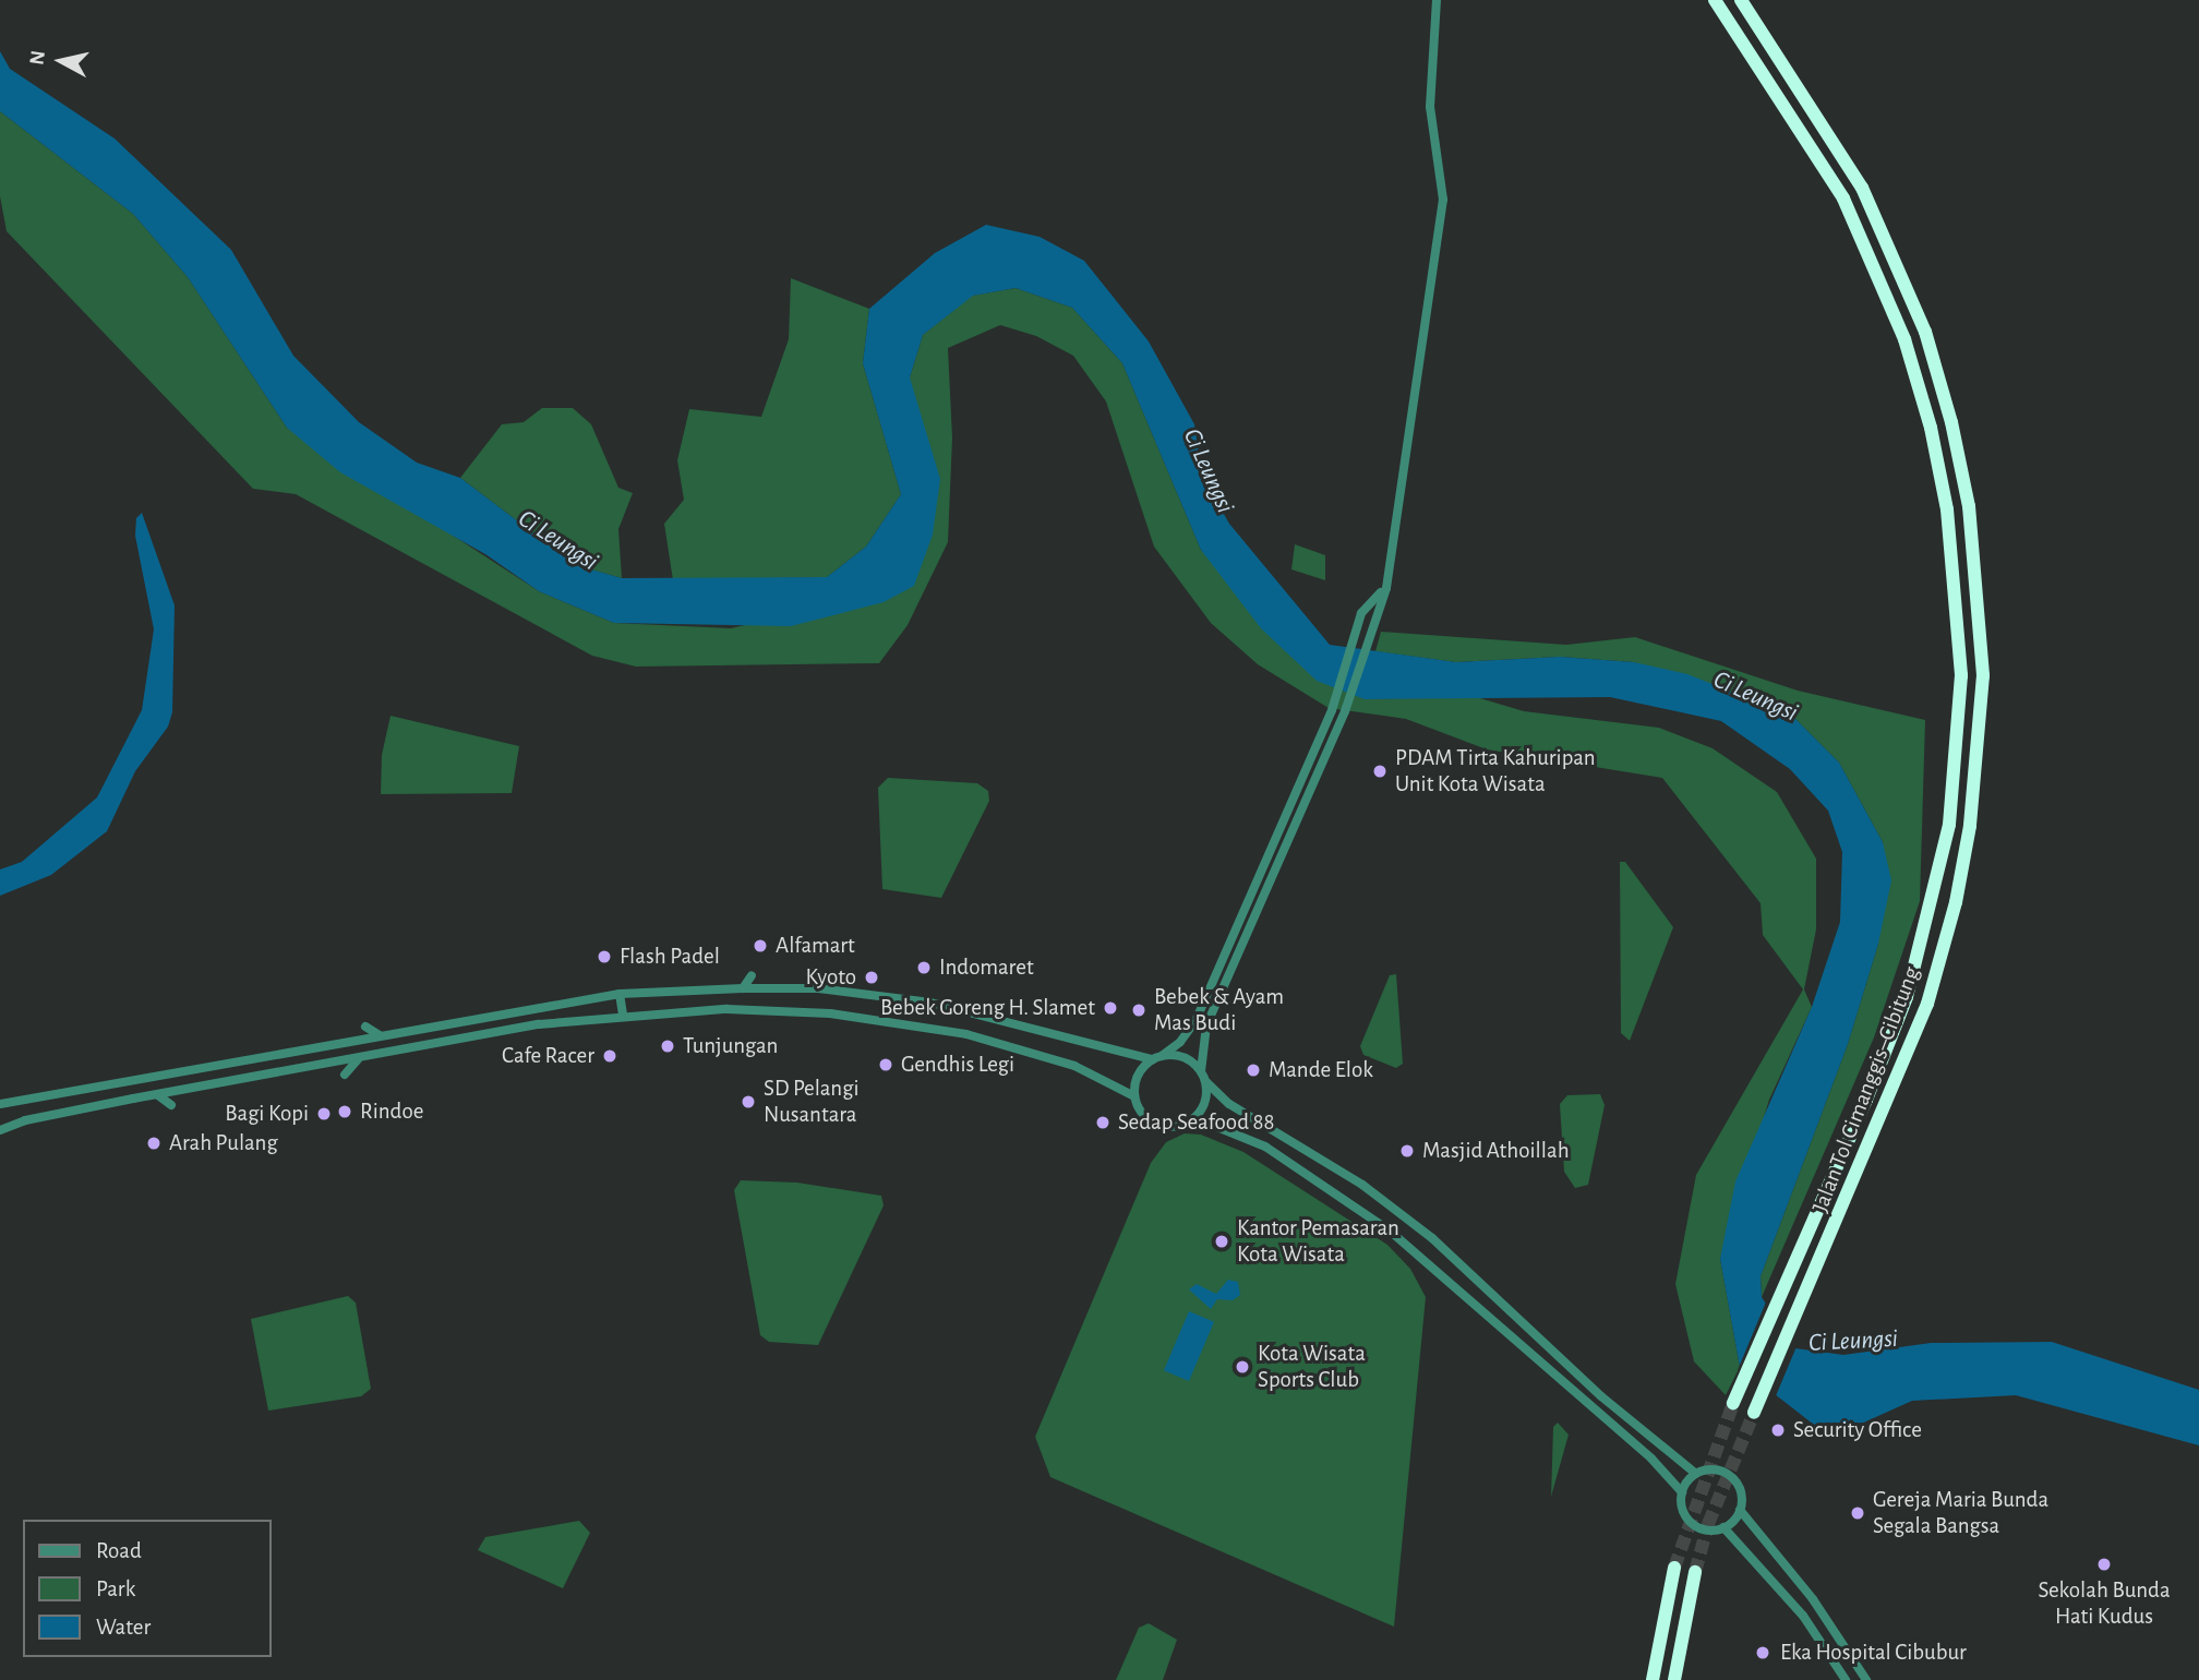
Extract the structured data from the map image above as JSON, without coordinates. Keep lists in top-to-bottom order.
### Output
{
  "streets": {
    "highway": ["Jalan Tol Cimanggis–Cibitung"]
  },
  "water": ["Ci Leungsi"],
  "places": [
    "PDAM Tirta Kahuripan Unit Kota Wisata",
    "Alfamart",
    "Flash Padel",
    "Indomaret",
    "Kyoto",
    "Bebek Goreng H. Slamet",
    "Bebek & Ayam Mas Budi",
    "Tunjungan",
    "Cafe Racer",
    "Gendhis Legi",
    "Mande Elok",
    "SD Pelangi Nusantara",
    "Rindoe",
    "Bagi Kopi",
    "Sedap Seafood 88",
    "Arah Pulang",
    "Masjid Athoillah",
    "Kantor Pemasaran Kota Wisata",
    "Kota Wisata Sports Club",
    "Security Office",
    "Gereja Maria Bunda Segala Bangsa",
    "Sekolah Bunda Hati Kudus",
    "Eka Hospital Cibubur"
  ],
  "legend": ["Road", "Park", "Water"],
  "north": "left"
}
